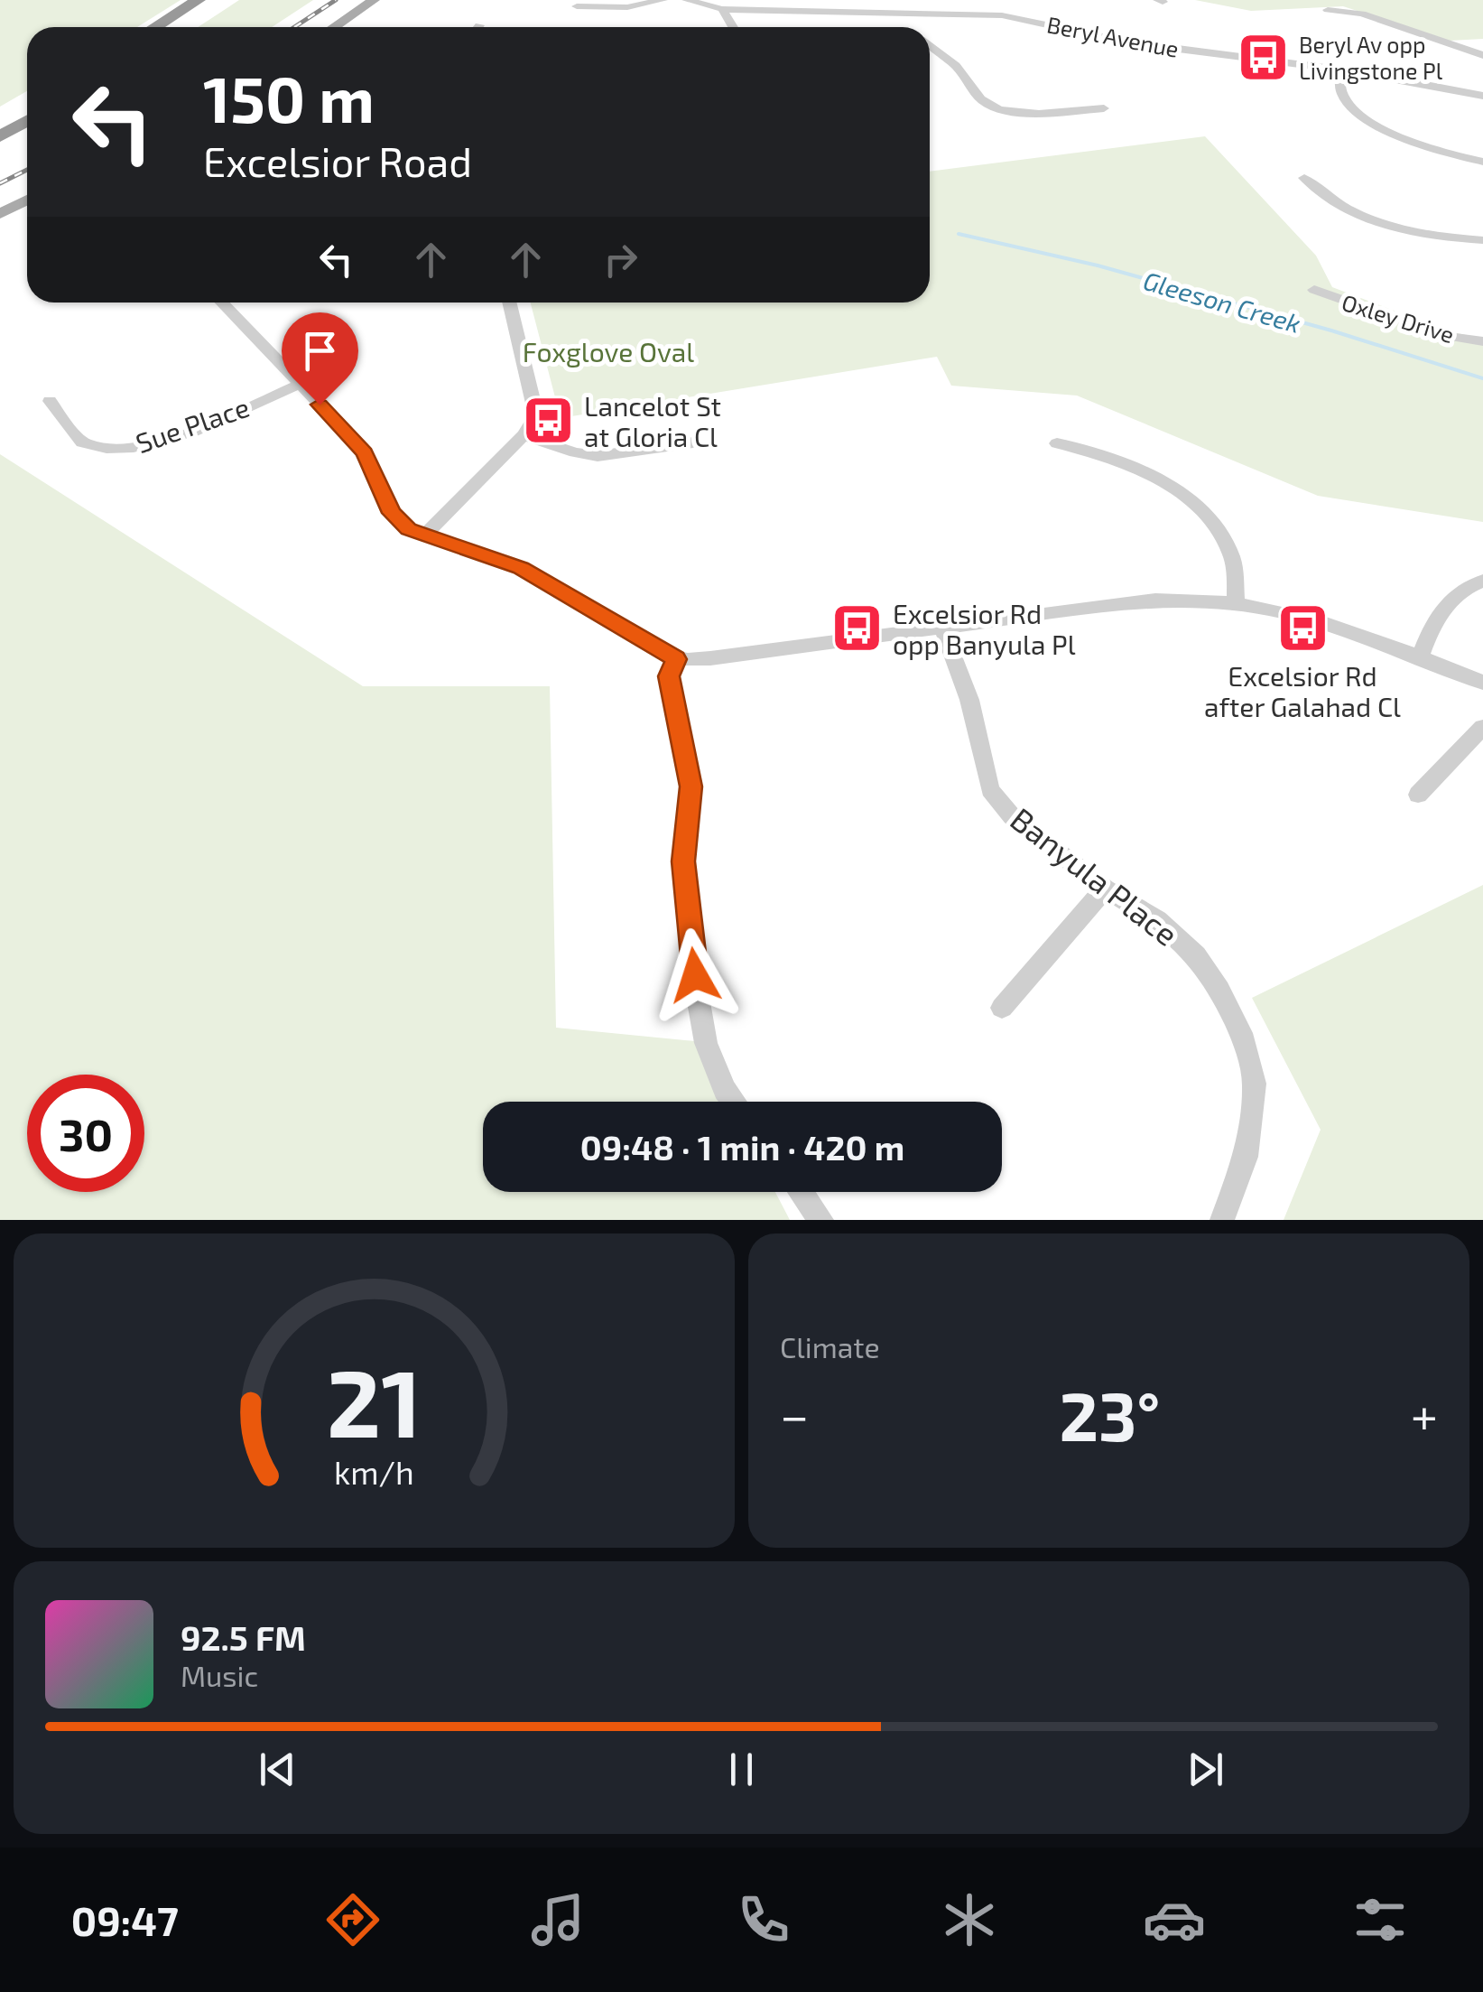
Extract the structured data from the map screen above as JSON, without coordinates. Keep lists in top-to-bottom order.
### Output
{
  "streets": {
    "street": [
      "Beryl Avenue",
      "Oxley Drive",
      "Sue Place",
      "Banyula Place"
    ]
  },
  "water": ["Gleeson Creek"],
  "parks": ["Foxglove Oval"],
  "places": {
    "bus stop": [
      "Beryl Av opp Livingstone Pl",
      "Lancelot St at Gloria Cl",
      "Excelsior Rd after Galahad Cl",
      "Excelsior Rd opp Banyula Pl"
    ]
  },
  "page": {
    "turn": ["150 m", "Excelsior Road"],
    "limit": "30",
    "trip": "09:48 · 1 min · 420 m",
    "tile": "Climate",
    "heat": ["−", "23°", "+"],
    "song": ["92.5 FM", "Music"],
    "tabs": "09:47",
    "gauge": ["21", "km/h"]
  }
}
